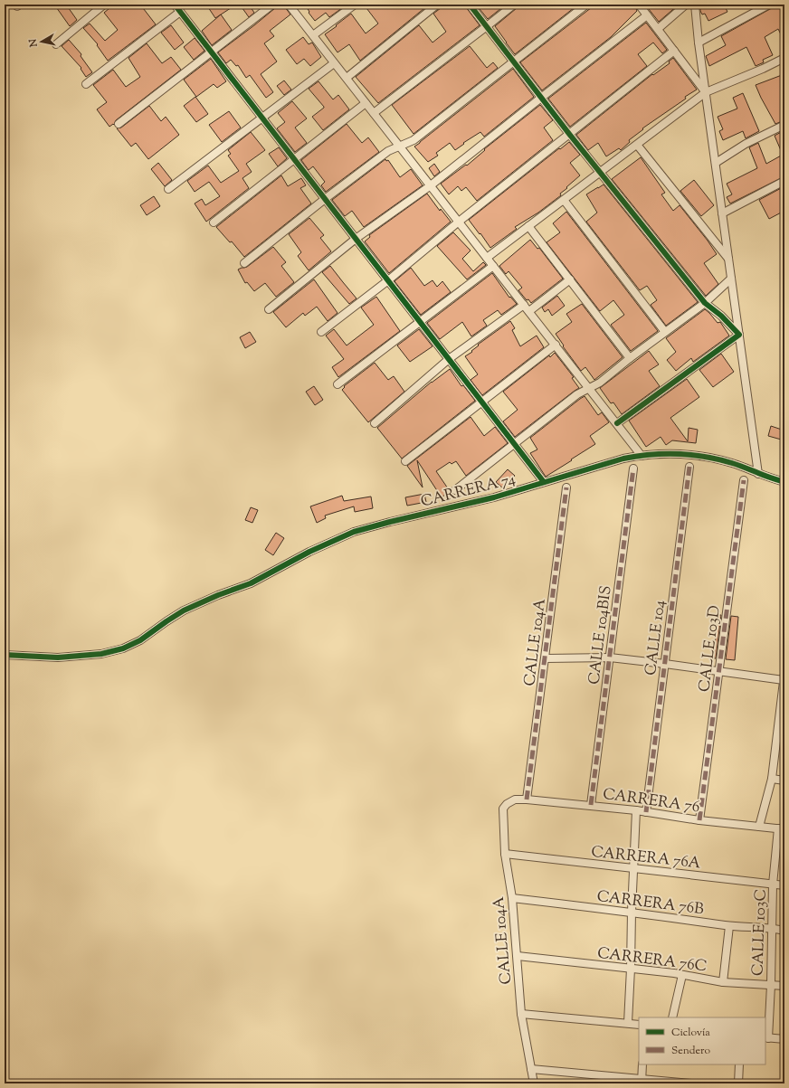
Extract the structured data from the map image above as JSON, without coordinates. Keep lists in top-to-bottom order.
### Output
{
  "streets": {
    "street": [
      "CARRERA 74",
      "CALLE 104BIS",
      "CALLE 104",
      "CALLE 104A",
      "CALLE 103D",
      "CARRERA 76",
      "CARRERA 76A",
      "CARRERA 76B",
      "CALLE 103C",
      "CARRERA 76C"
    ]
  },
  "crossings": [
    ["CALLE 104BIS", "CARRERA 76"],
    ["CALLE 104", "CARRERA 76"],
    ["CALLE 104A", "CARRERA 76"],
    ["CALLE 104A", "CARRERA 76A"],
    ["CALLE 104A", "CARRERA 76B"],
    ["CALLE 104A", "CARRERA 76C"],
    ["CALLE 103D", "CARRERA 76"],
    ["CARRERA 76", "CALLE 103C"],
    ["CARRERA 76A", "CALLE 103C"],
    ["CARRERA 76B", "CALLE 103C"],
    ["CALLE 103C", "CARRERA 76C"]
  ],
  "legend": ["Ciclovía", "Sendero"],
  "north": "left"
}
